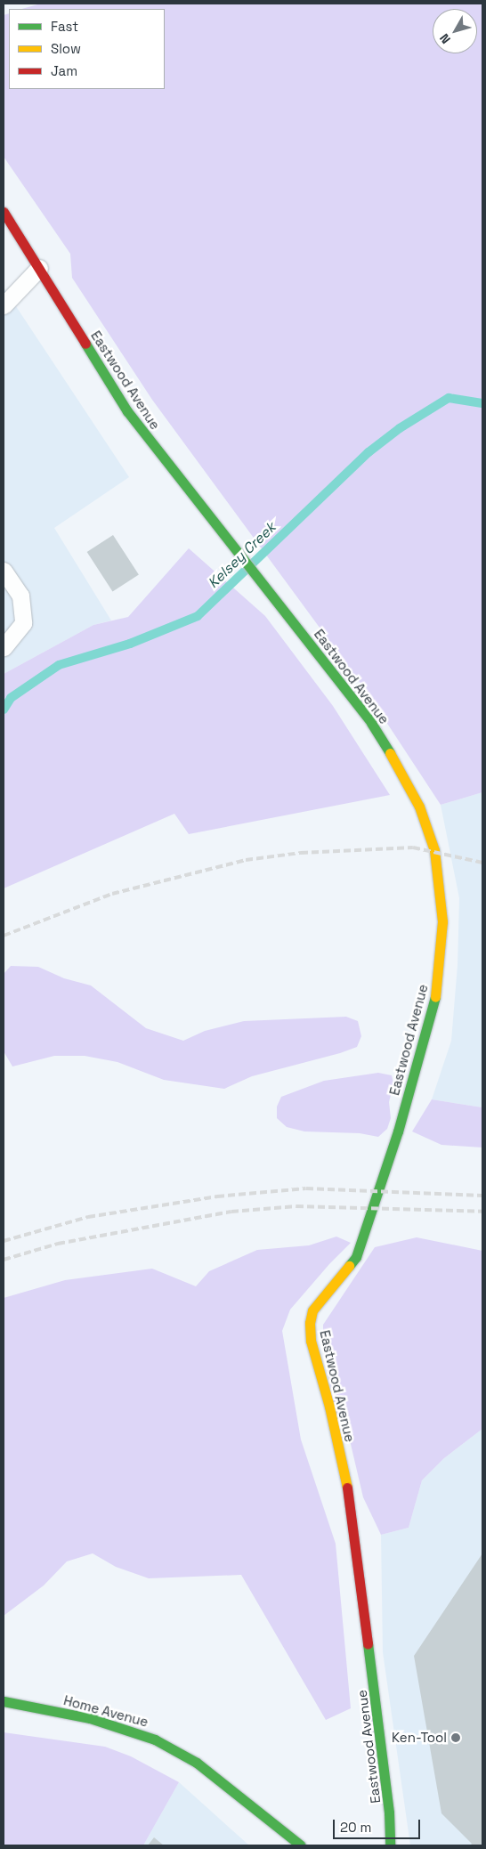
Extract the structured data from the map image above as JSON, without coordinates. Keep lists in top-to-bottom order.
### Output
{
  "streets": {
    "street": ["Eastwood Avenue", "Home Avenue"]
  },
  "water": ["Kelsey Creek"],
  "places": ["Ken-Tool"],
  "legend": ["Fast", "Slow", "Jam"],
  "scale_bar": "20 m",
  "north": "bottom left"
}
